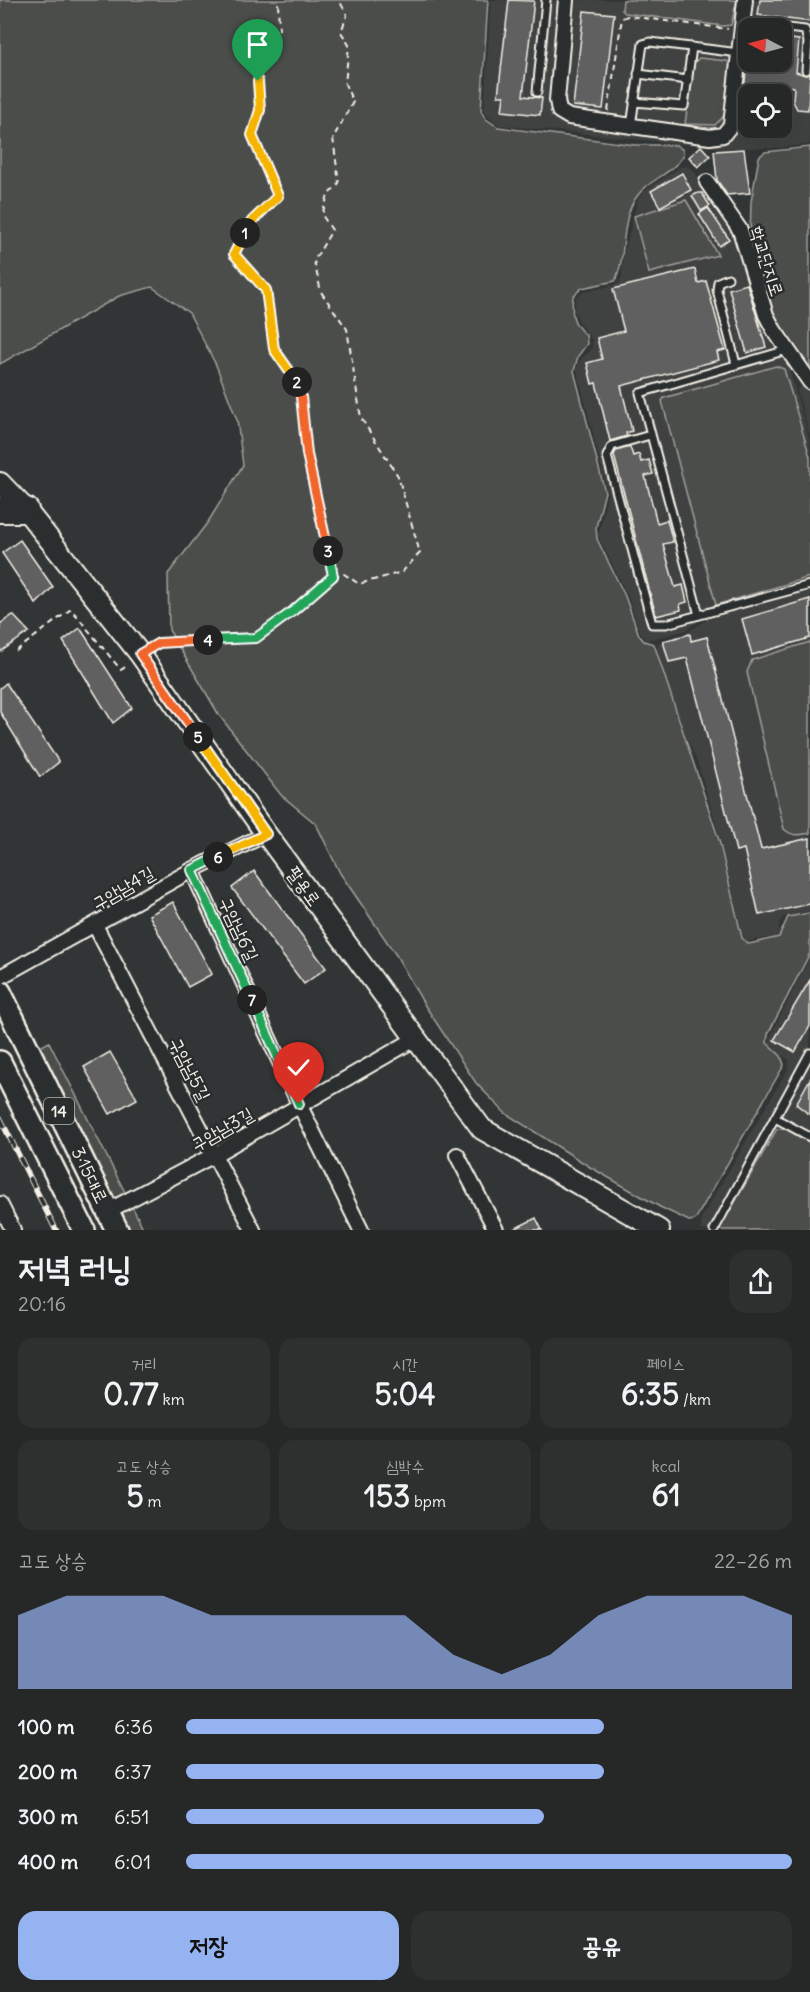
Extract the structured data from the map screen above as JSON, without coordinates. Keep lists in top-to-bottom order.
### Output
{
  "streets": {
    "main road": ["팔용로", "14", "3·15대로"],
    "street": [
      "학교단지로",
      "구암남4길",
      "구암남6길",
      "구암남5길",
      "구암남3길"
    ]
  },
  "crossings": [
    ["팔용로", "구암남4길"],
    ["팔용로", "구암남3길"],
    ["구암남4길", "구암남6길"],
    ["구암남4길", "구암남5길"],
    ["구암남6길", "구암남3길"],
    ["구암남5길", "구암남3길"],
    ["구암남3길", "3·15대로"]
  ],
  "north": "left",
  "page": {
    "pins": [
      "1",
      "2",
      "3",
      "4",
      "5",
      "6",
      "7"
    ],
    "heading": ["저녁 러닝", "20:16"],
    "stats": [
      ["거리", "0.77 km"],
      ["시간", "5:04"],
      ["페이스", "6:35 /km"],
      ["고도 상승", "5 m"],
      ["심박수", "153 bpm"],
      ["kcal", "61"]
    ],
    "chart": ["고도 상승", "22–26 m"],
    "list": [
      {
        "name": "100 m",
        "note": "6:36"
      },
      {
        "name": "200 m",
        "note": "6:37"
      },
      {
        "name": "300 m",
        "note": "6:51"
      },
      {
        "name": "400 m",
        "note": "6:01"
      }
    ],
    "buttons": ["저장", "공유"]
  }
}
